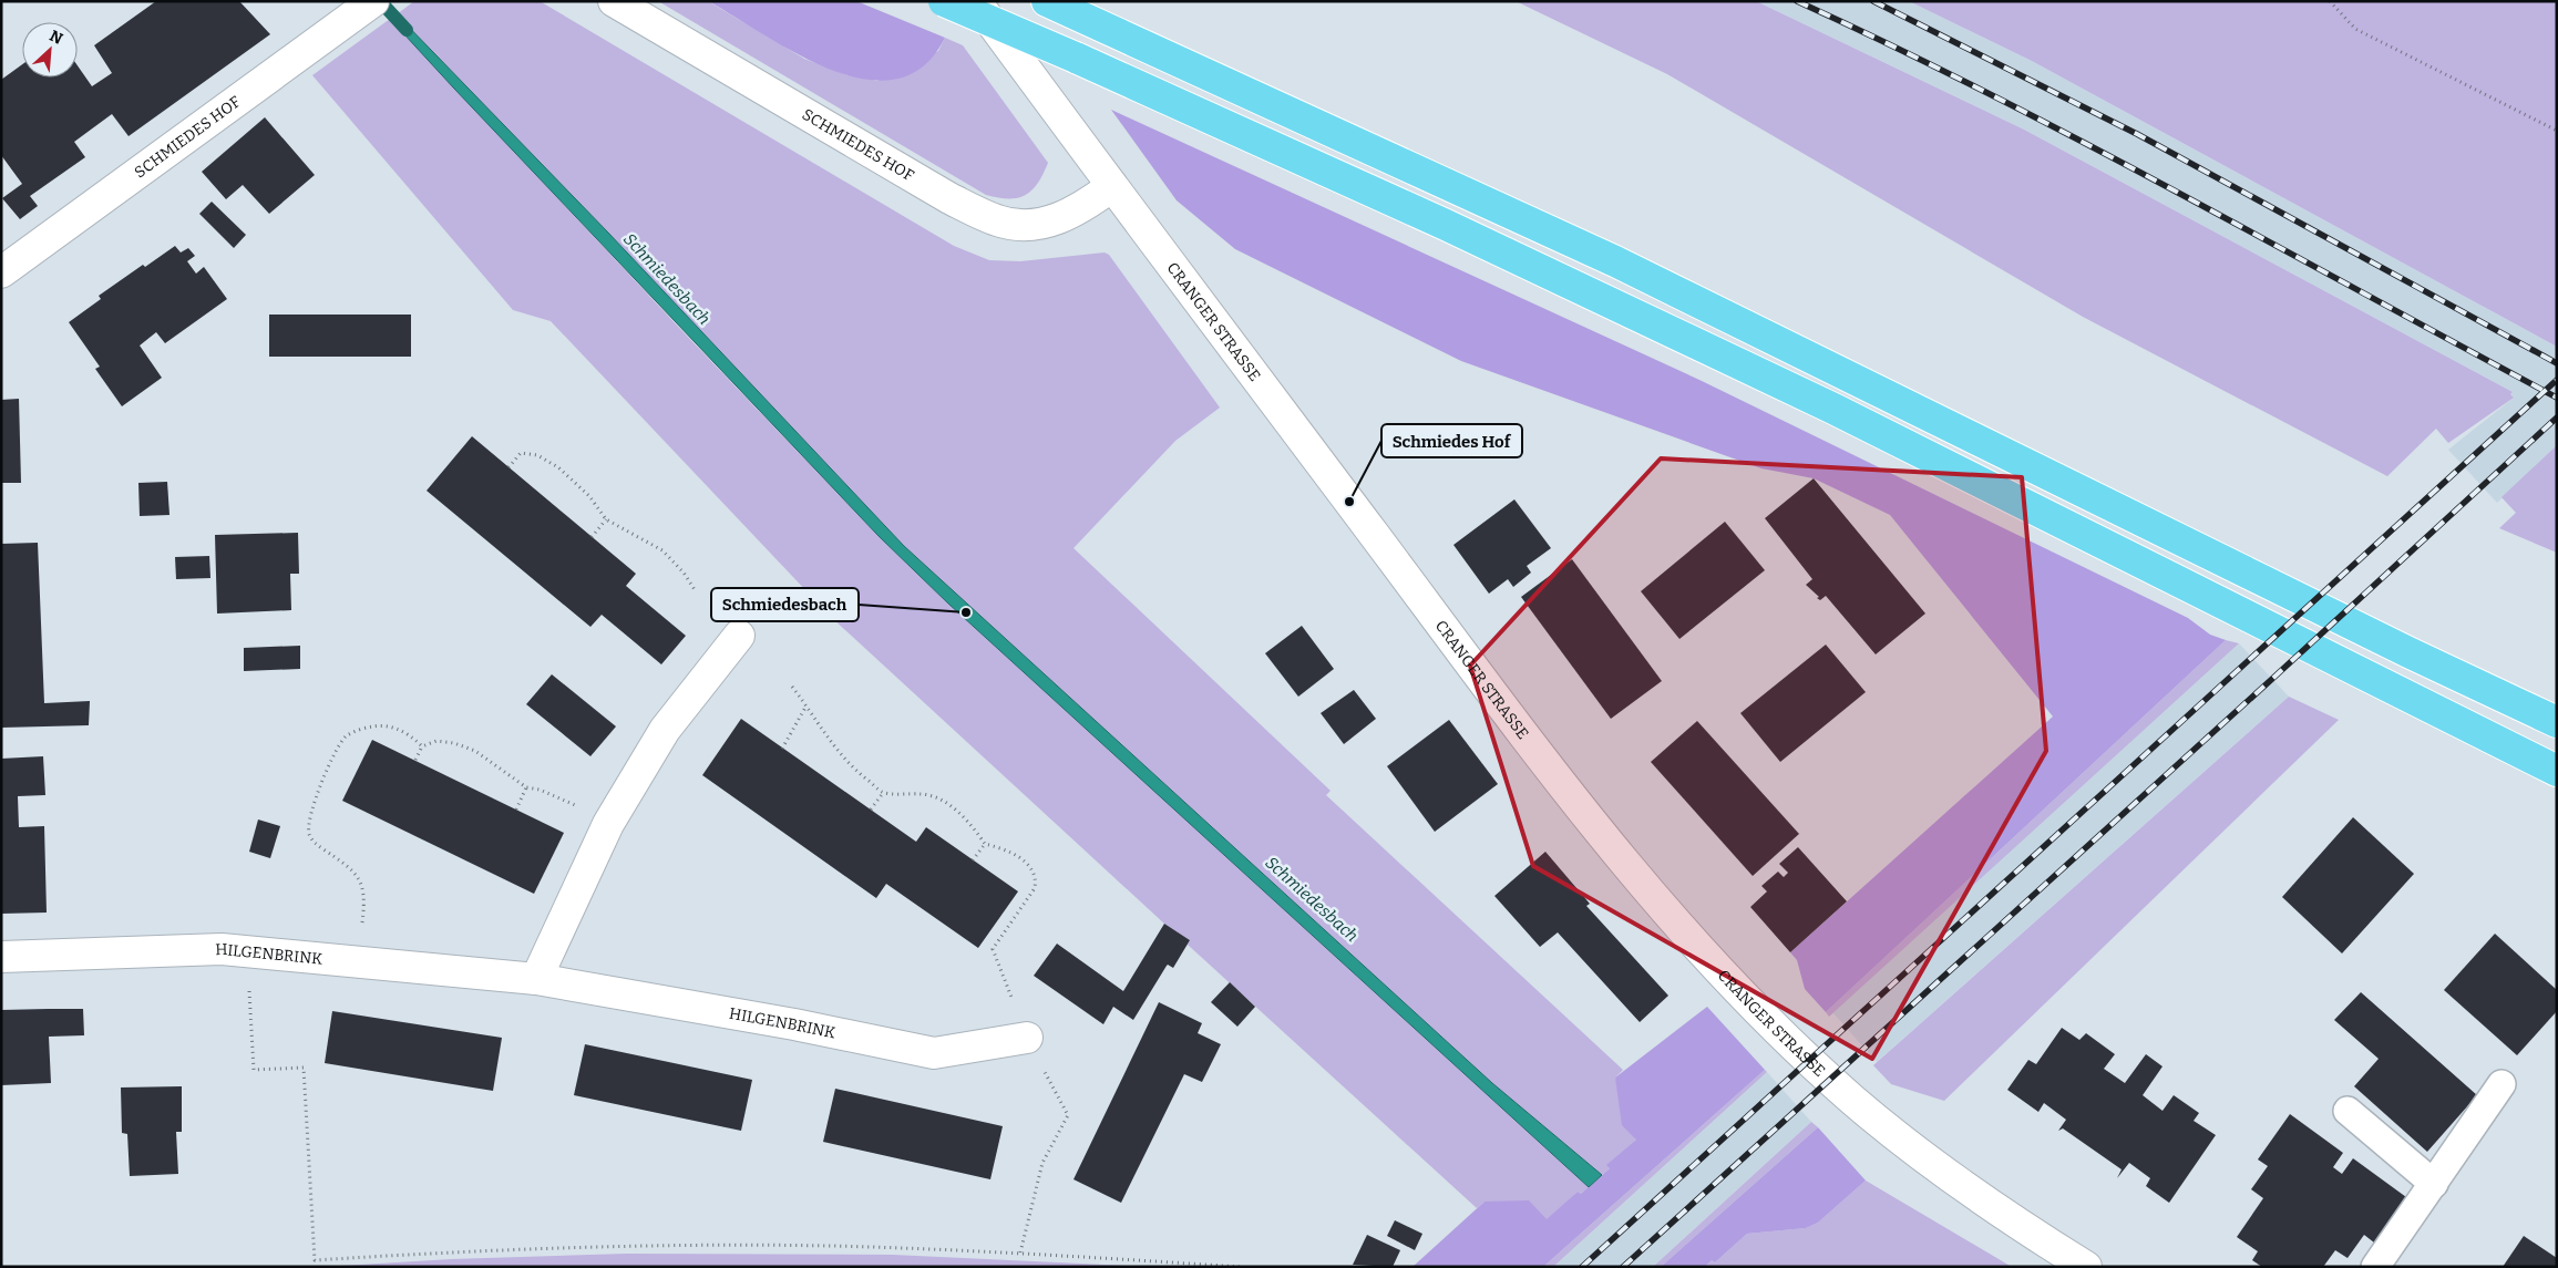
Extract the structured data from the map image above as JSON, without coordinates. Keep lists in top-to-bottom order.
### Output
{
  "streets": {
    "street": ["SCHMIEDES HOF", "CRANGER STRASSE", "HILGENBRINK"]
  },
  "crossings": [
    ["SCHMIEDES HOF", "CRANGER STRASSE"]
  ],
  "water": ["Schmiedesbach"],
  "places": ["Schmiedes Hof", "Schmiedesbach"],
  "north": "top right"
}
